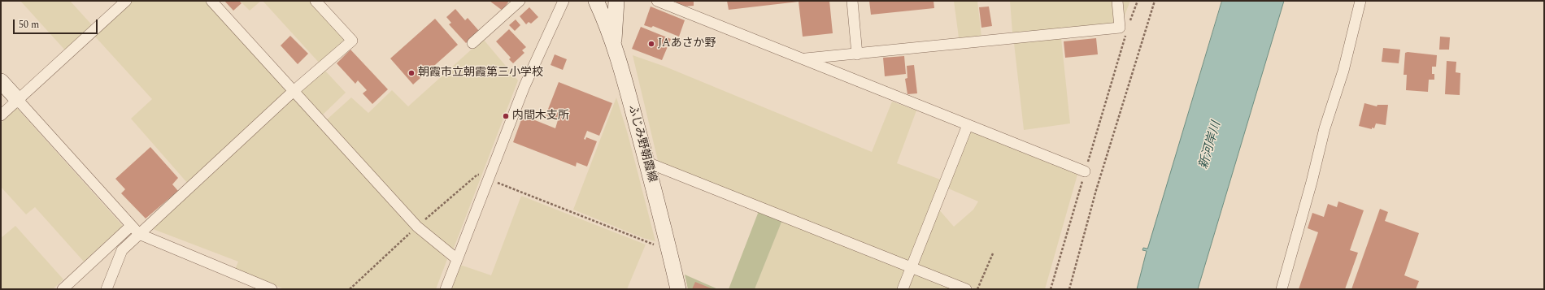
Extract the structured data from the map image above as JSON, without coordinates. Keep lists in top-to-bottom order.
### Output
{
  "streets": {
    "main road": ["ふじみ野朝霞線"]
  },
  "water": ["新河岸川"],
  "places": ["JAあさか野", "朝霞市立朝霞第三小学校", "内間木支所"],
  "scale_bar": "50 m"
}
